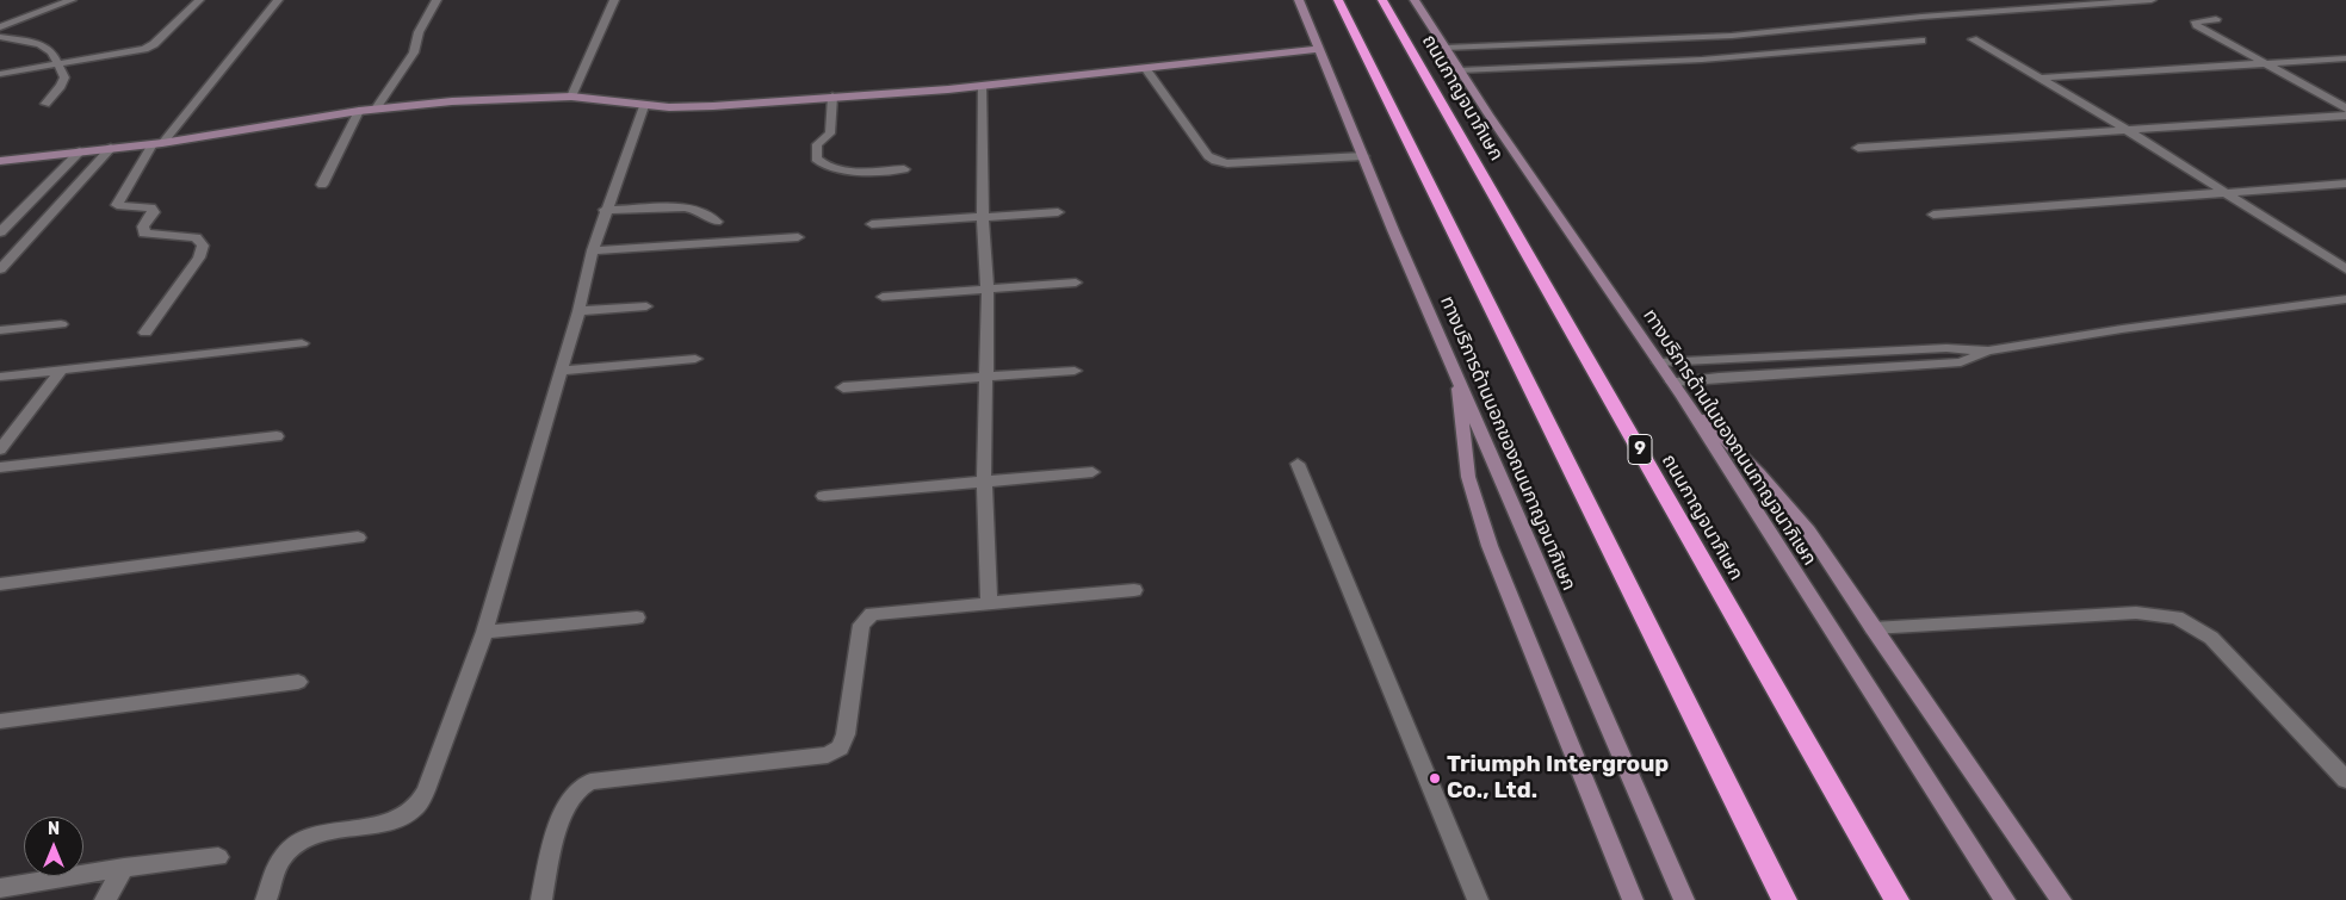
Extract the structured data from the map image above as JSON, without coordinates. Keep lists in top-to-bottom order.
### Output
{
  "streets": {
    "highway": ["ถนนกาญจนาภิเษก", "9"],
    "main road": ["ทางบริการด้านในของถนนกาญจนาภิเษก", "ทางบริการด้านนอกของถนนกาญจนาภิเษก"]
  },
  "places": ["Triumph Intergroup Co., Ltd."],
  "north": "top"
}
